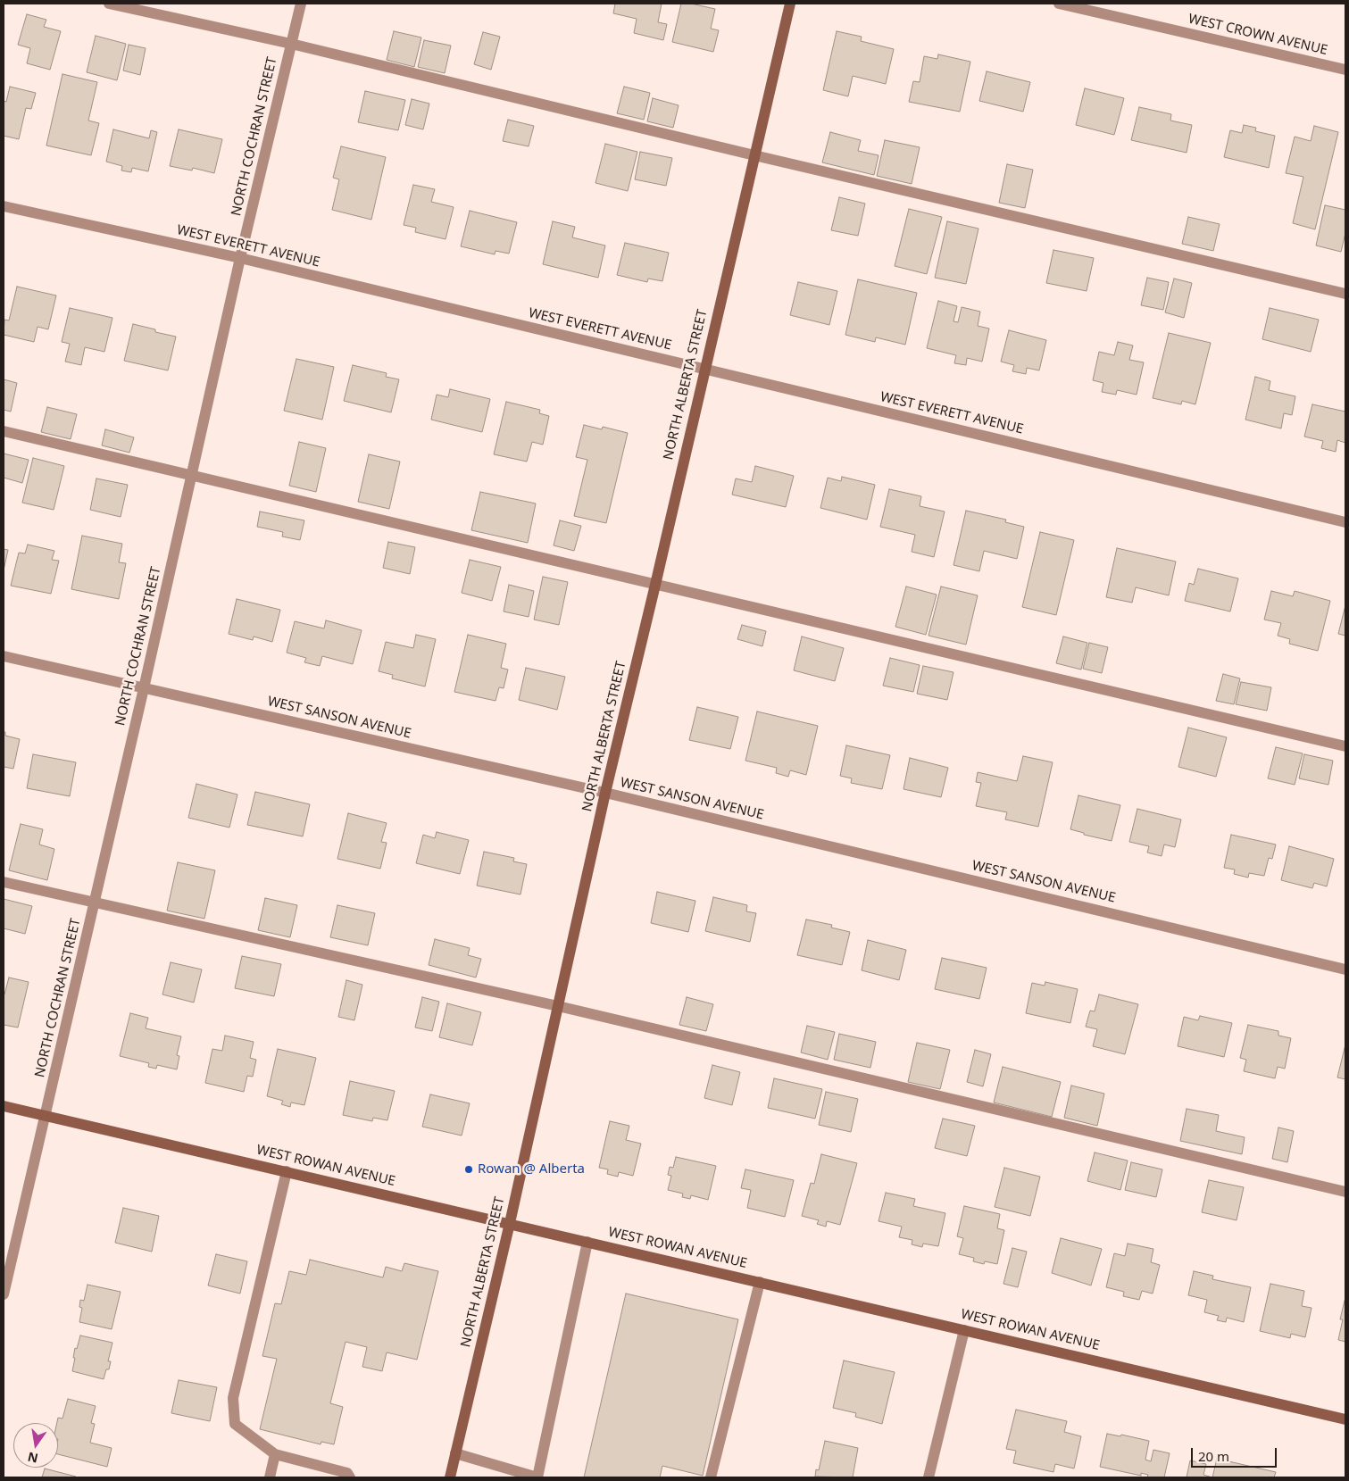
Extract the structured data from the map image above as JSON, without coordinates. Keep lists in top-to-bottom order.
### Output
{
  "streets": {
    "main road": ["NORTH ALBERTA STREET", "WEST ROWAN AVENUE"],
    "street": [
      "WEST CROWN AVENUE",
      "NORTH COCHRAN STREET",
      "WEST EVERETT AVENUE",
      "WEST SANSON AVENUE"
    ]
  },
  "crossings": [
    ["NORTH COCHRAN STREET", "WEST EVERETT AVENUE"],
    ["NORTH COCHRAN STREET", "WEST SANSON AVENUE"],
    ["NORTH COCHRAN STREET", "WEST ROWAN AVENUE"],
    ["WEST EVERETT AVENUE", "NORTH ALBERTA STREET"],
    ["NORTH ALBERTA STREET", "WEST SANSON AVENUE"],
    ["NORTH ALBERTA STREET", "WEST ROWAN AVENUE"]
  ],
  "places": ["Rowan @ Alberta"],
  "scale_bar": "20 m",
  "north": "bottom"
}
